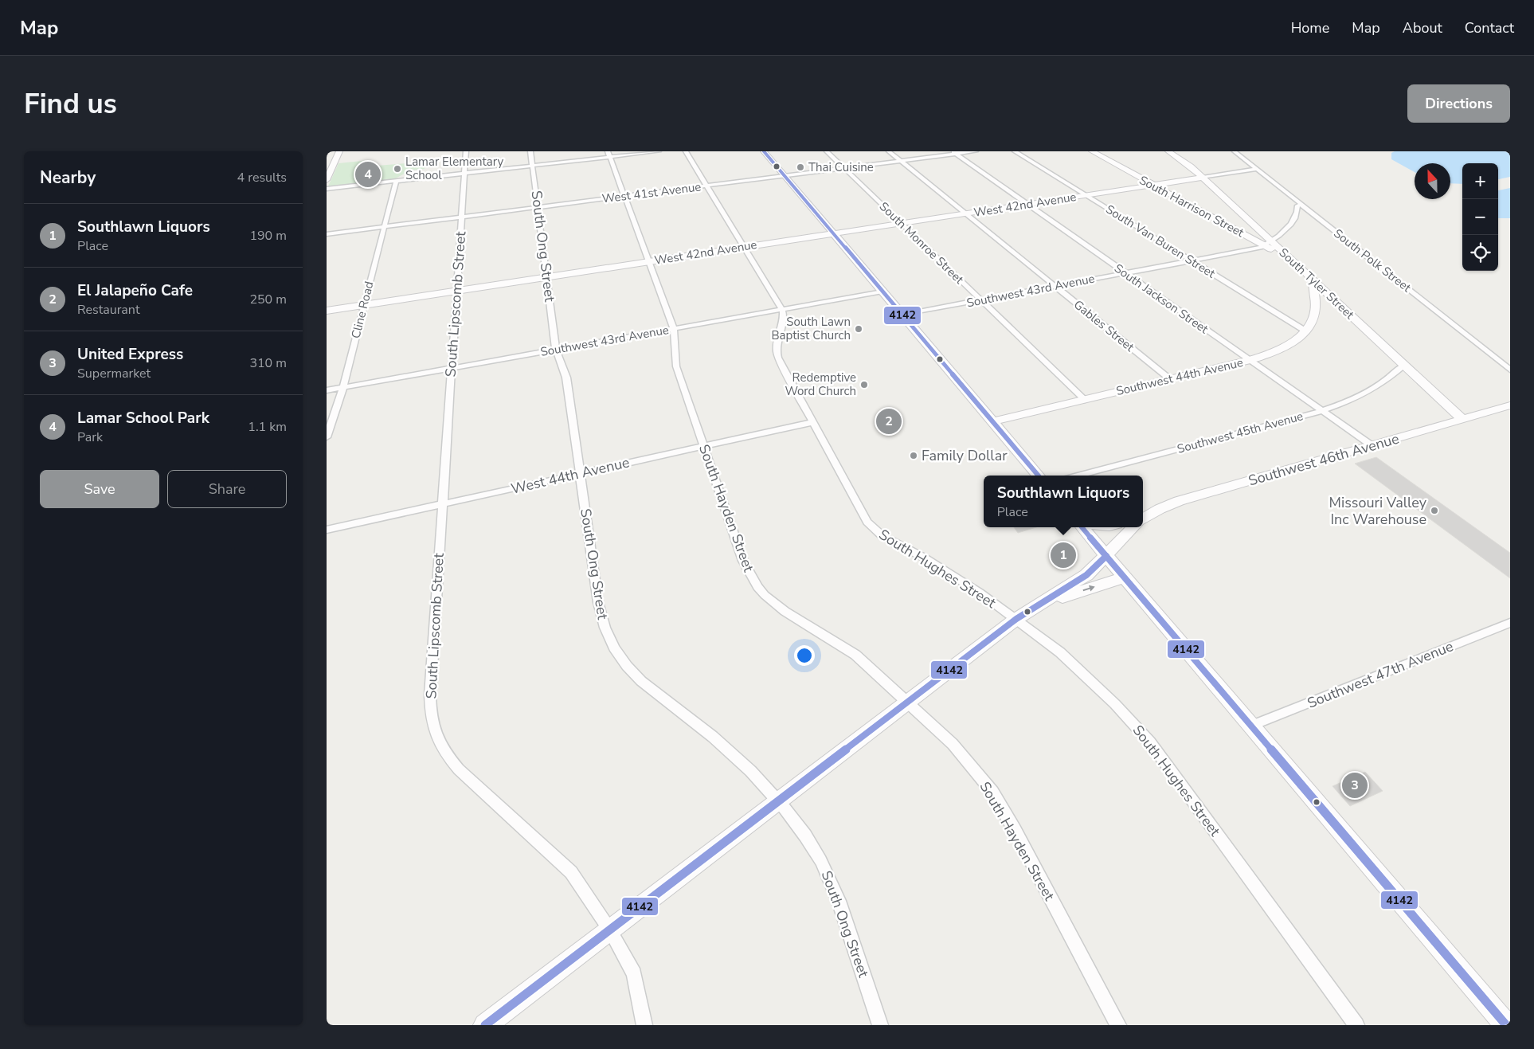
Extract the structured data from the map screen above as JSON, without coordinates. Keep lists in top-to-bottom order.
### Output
{
  "streets": {
    "main road": [
      "West 42nd Avenue",
      "South Harrison Street",
      "South Tyler Street",
      "Southwest 44th Avenue",
      "Southwest 46th Avenue"
    ],
    "street": [
      "West 41st Avenue",
      "South Van Buren Street",
      "South Monroe Street",
      "South Ong Street",
      "South Polk Street",
      "Southwest 43rd Avenue",
      "South Jackson Street",
      "South Lipscomb Street",
      "Cline Road",
      "Gables Street",
      "Southwest 45th Avenue",
      "West 44th Avenue",
      "South Hayden Street",
      "South Hughes Street",
      "Southwest 47th Avenue"
    ]
  },
  "crossings": [
    ["West 41st Avenue", "South Monroe Street"],
    ["West 41st Avenue", "South Ong Street"],
    ["West 41st Avenue", "South Jackson Street"],
    ["West 41st Avenue", "South Lipscomb Street"],
    ["West 41st Avenue", "Cline Road"],
    ["West 41st Avenue", "Gables Street"],
    ["West 41st Avenue", "South Hayden Street"],
    ["West 42nd Avenue", "South Harrison Street"],
    ["West 42nd Avenue", "South Van Buren Street"],
    ["West 42nd Avenue", "South Monroe Street"],
    ["West 42nd Avenue", "South Ong Street"],
    ["West 42nd Avenue", "South Tyler Street"],
    ["West 42nd Avenue", "South Jackson Street"],
    ["West 42nd Avenue", "South Lipscomb Street"],
    ["West 42nd Avenue", "Cline Road"],
    ["West 42nd Avenue", "Gables Street"],
    ["West 42nd Avenue", "South Hayden Street"],
    ["South Harrison Street", "South Tyler Street"],
    ["South Harrison Street", "Southwest 43rd Avenue"],
    ["South Van Buren Street", "Southwest 43rd Avenue"],
    ["South Van Buren Street", "Southwest 44th Avenue"],
    ["South Monroe Street", "Southwest 43rd Avenue"],
    ["South Monroe Street", "Southwest 44th Avenue"],
    ["South Ong Street", "Southwest 43rd Avenue"],
    ["South Ong Street", "Southwest 46th Avenue"],
    ["South Ong Street", "West 44th Avenue"],
    ["South Tyler Street", "Southwest 43rd Avenue"],
    ["South Tyler Street", "Southwest 44th Avenue"],
    ["South Tyler Street", "Southwest 45th Avenue"],
    ["South Tyler Street", "Southwest 46th Avenue"],
    ["Southwest 43rd Avenue", "South Jackson Street"],
    ["Southwest 43rd Avenue", "South Lipscomb Street"],
    ["Southwest 43rd Avenue", "Cline Road"],
    ["Southwest 43rd Avenue", "Gables Street"],
    ["Southwest 43rd Avenue", "South Hayden Street"],
    ["Southwest 43rd Avenue", "South Hughes Street"],
    ["South Jackson Street", "Southwest 44th Avenue"],
    ["South Jackson Street", "Southwest 45th Avenue"],
    ["South Jackson Street", "Southwest 46th Avenue"],
    ["South Lipscomb Street", "Southwest 46th Avenue"],
    ["South Lipscomb Street", "West 44th Avenue"],
    ["Gables Street", "Southwest 44th Avenue"],
    ["Southwest 46th Avenue", "South Hayden Street"],
    ["Southwest 46th Avenue", "South Hughes Street"],
    ["West 44th Avenue", "South Hayden Street"],
    ["West 44th Avenue", "South Hughes Street"]
  ],
  "places": [
    "Thai Cuisine",
    "Lamar Elementary School",
    "South Lawn Baptist Church",
    "Redemptive Word Church",
    "Family Dollar",
    "Missouri Valley Inc Warehouse"
  ],
  "lines": ["transit line 4142"],
  "north": "top",
  "page": {
    "header": "Map",
    "nav": [
      "Home",
      "Map",
      "About",
      "Contact"
    ],
    "buttons": [
      "Directions",
      ["Save", "Share"]
    ],
    "title": "Find us",
    "heading": ["Nearby", "4 results"],
    "pins": [
      "4",
      "2",
      "1",
      "3"
    ],
    "map_buttons": ["+", "−"],
    "list": [
      {
        "mark": "1",
        "name": "Southlawn Liquors",
        "note": "Place",
        "value": "190 m"
      },
      {
        "mark": "2",
        "name": "El Jalapeño Cafe",
        "note": "Restaurant",
        "value": "250 m"
      },
      {
        "mark": "3",
        "name": "United Express",
        "note": "Supermarket",
        "value": "310 m"
      },
      {
        "mark": "4",
        "name": "Lamar School Park",
        "note": "Park",
        "value": "1.1 km"
      }
    ],
    "popup": ["Southlawn Liquors", "Place"]
  }
}
